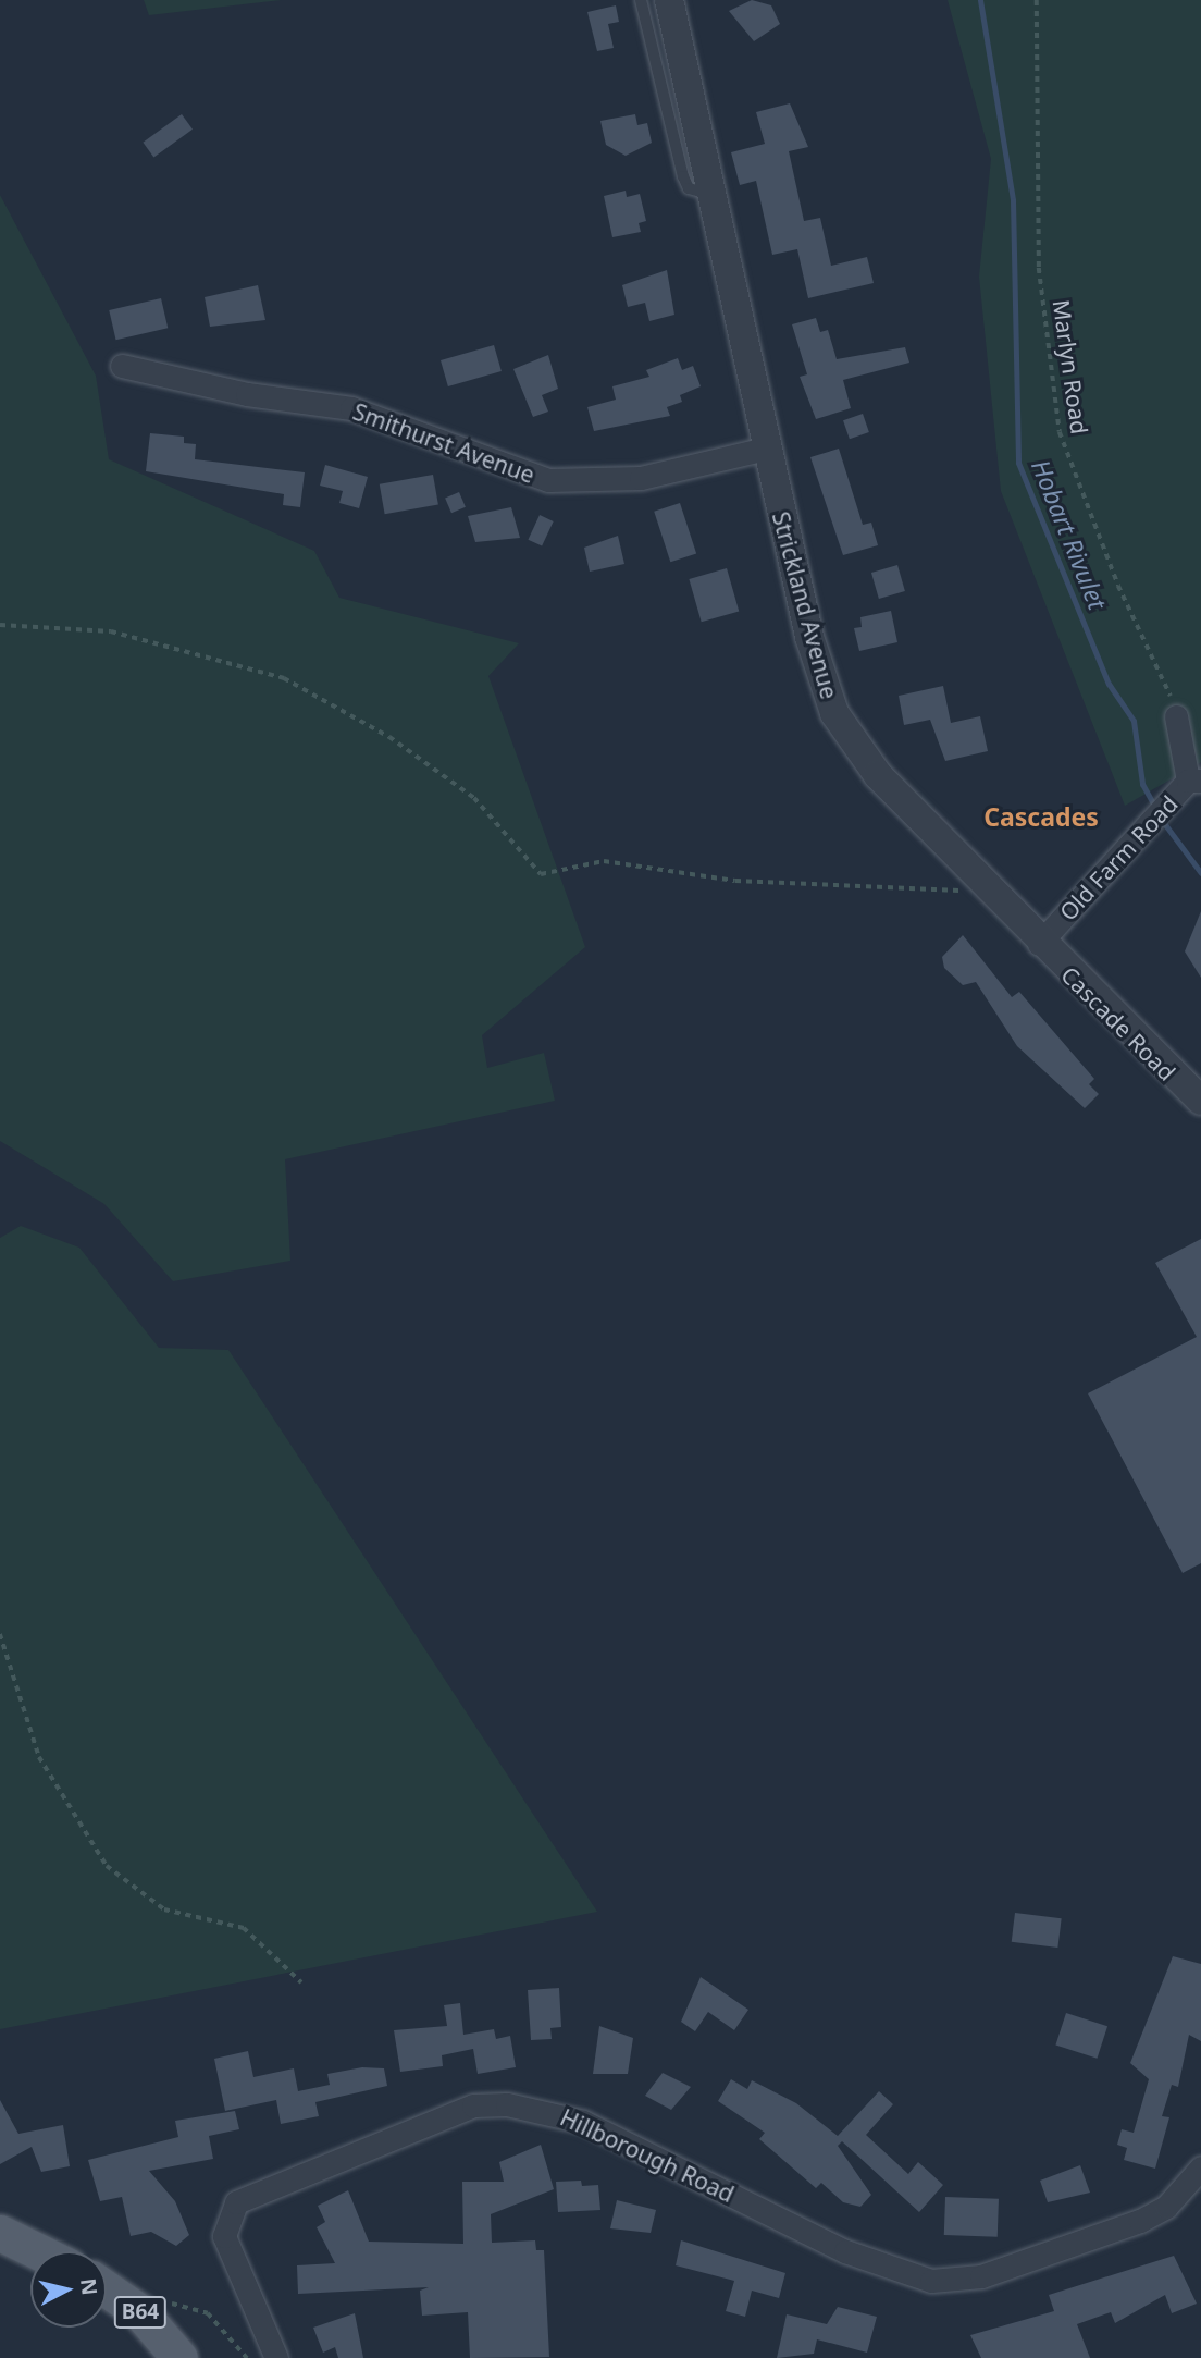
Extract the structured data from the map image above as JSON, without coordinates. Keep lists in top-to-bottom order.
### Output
{
  "streets": {
    "main road": ["B64"],
    "street": [
      "Smithurst Avenue",
      "Strickland Avenue",
      "Old Farm Road",
      "Cascade Road",
      "Hillborough Road"
    ],
    "path": ["Marlyn Road"]
  },
  "crossings": [
    ["Smithurst Avenue", "Strickland Avenue"],
    ["Strickland Avenue", "Old Farm Road"],
    ["Strickland Avenue", "Cascade Road"],
    ["Old Farm Road", "Cascade Road"]
  ],
  "districts": ["Cascades"],
  "water": ["Hobart Rivulet"],
  "north": "right"
}
